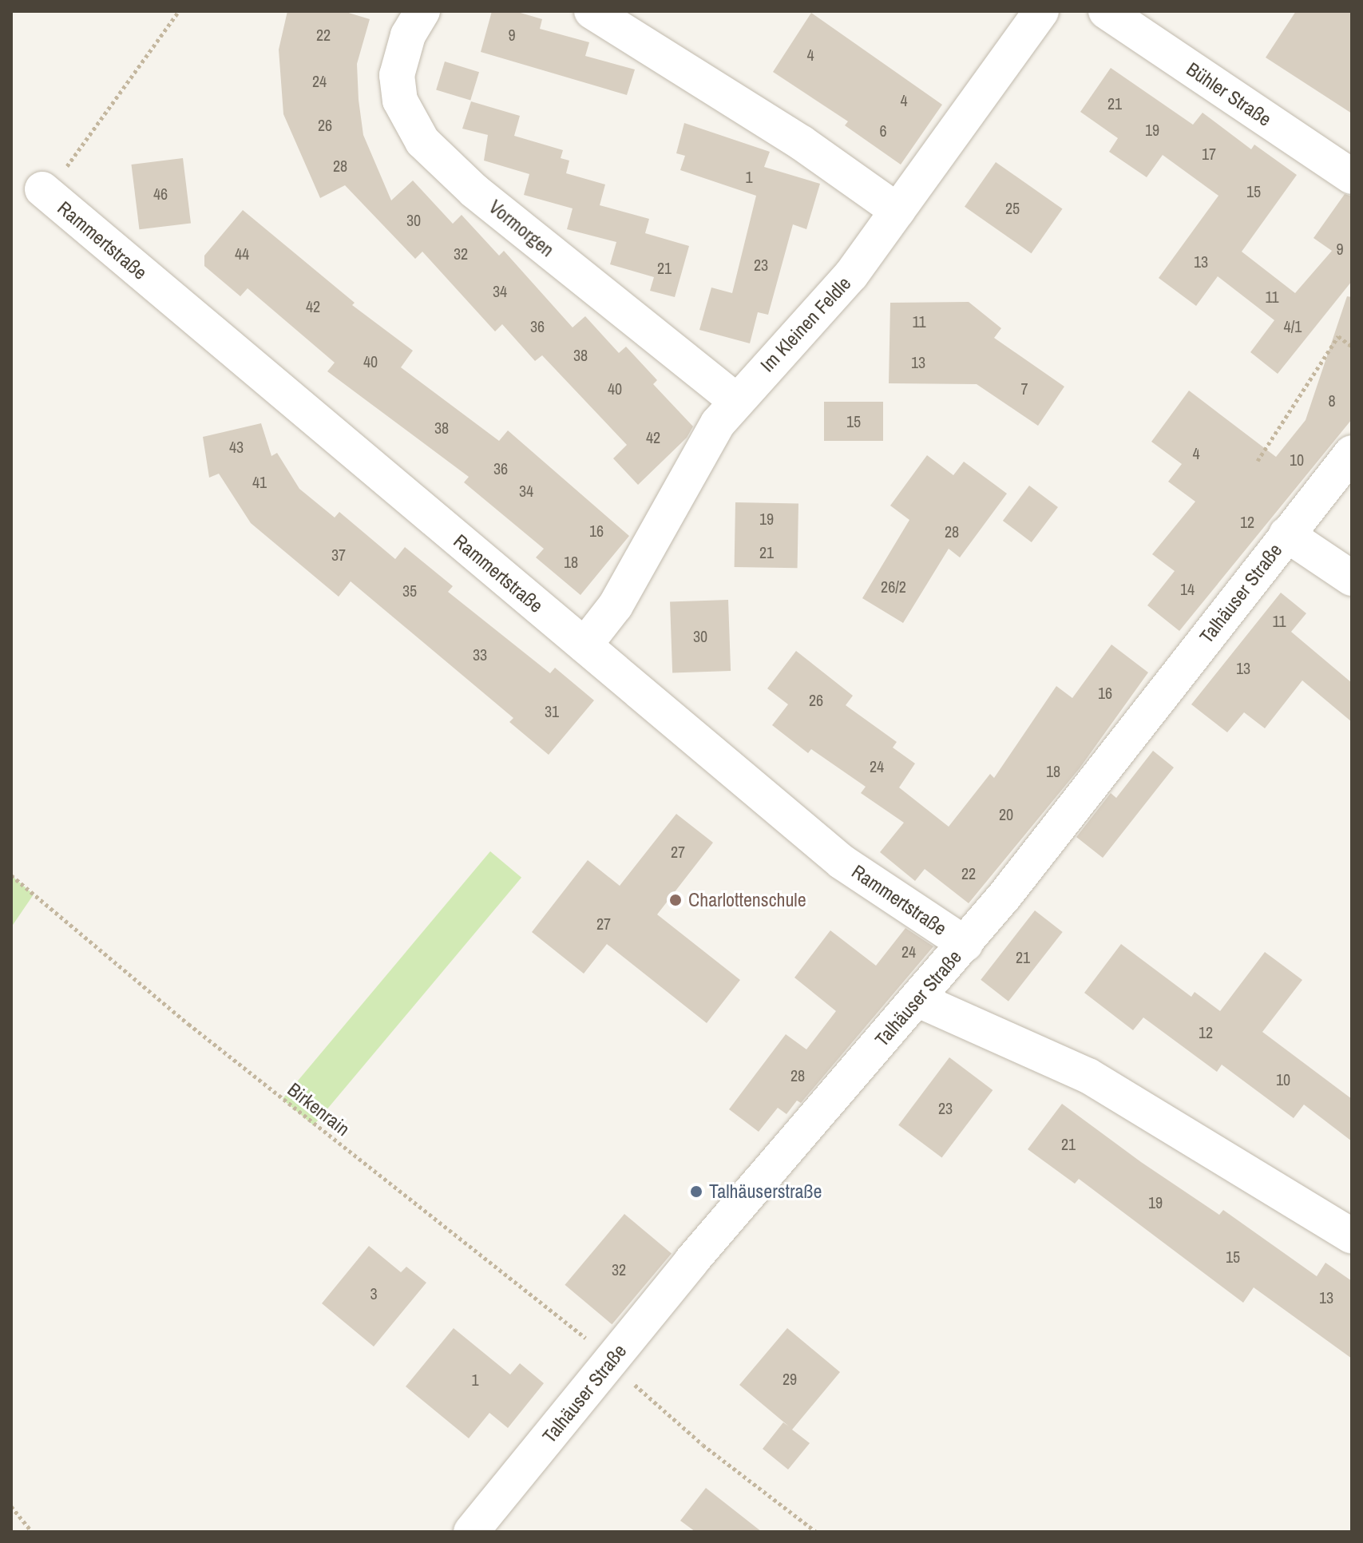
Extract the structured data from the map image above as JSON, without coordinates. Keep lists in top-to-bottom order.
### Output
{
  "streets": {
    "street": [
      "Bühler Straße",
      "Vormorgen",
      "Rammertstraße",
      "Im Kleinen Feldle",
      "Talhäuser Straße"
    ],
    "path": ["Birkenrain"]
  },
  "crossings": [
    ["Vormorgen", "Im Kleinen Feldle"],
    ["Rammertstraße", "Im Kleinen Feldle"],
    ["Rammertstraße", "Talhäuser Straße"],
    ["Talhäuser Straße", "Birkenrain"]
  ],
  "places": ["Charlottenschule", "Talhäuserstraße"],
  "house_numbers": [
    "22",
    "9",
    "4",
    "24",
    "4",
    "21",
    "26",
    "19",
    "6",
    "17",
    "28",
    "1",
    "15",
    "46",
    "25",
    "30",
    "9",
    "44",
    "32",
    "13",
    "23",
    "21",
    "34",
    "11",
    "42",
    "11",
    "36",
    "4/1",
    "38",
    "40",
    "13",
    "40",
    "7",
    "8",
    "15",
    "38",
    "42",
    "43",
    "4",
    "10",
    "36",
    "41",
    "34",
    "19",
    "12",
    "16",
    "28",
    "21",
    "37",
    "18",
    "26/2",
    "14",
    "35",
    "11",
    "30",
    "33",
    "13",
    "16",
    "26",
    "31",
    "24",
    "18",
    "20",
    "27",
    "22",
    "27",
    "24",
    "21",
    "12",
    "28",
    "10",
    "23",
    "21",
    "19",
    "15",
    "32",
    "3",
    "13",
    "29",
    "1"
  ]
}
